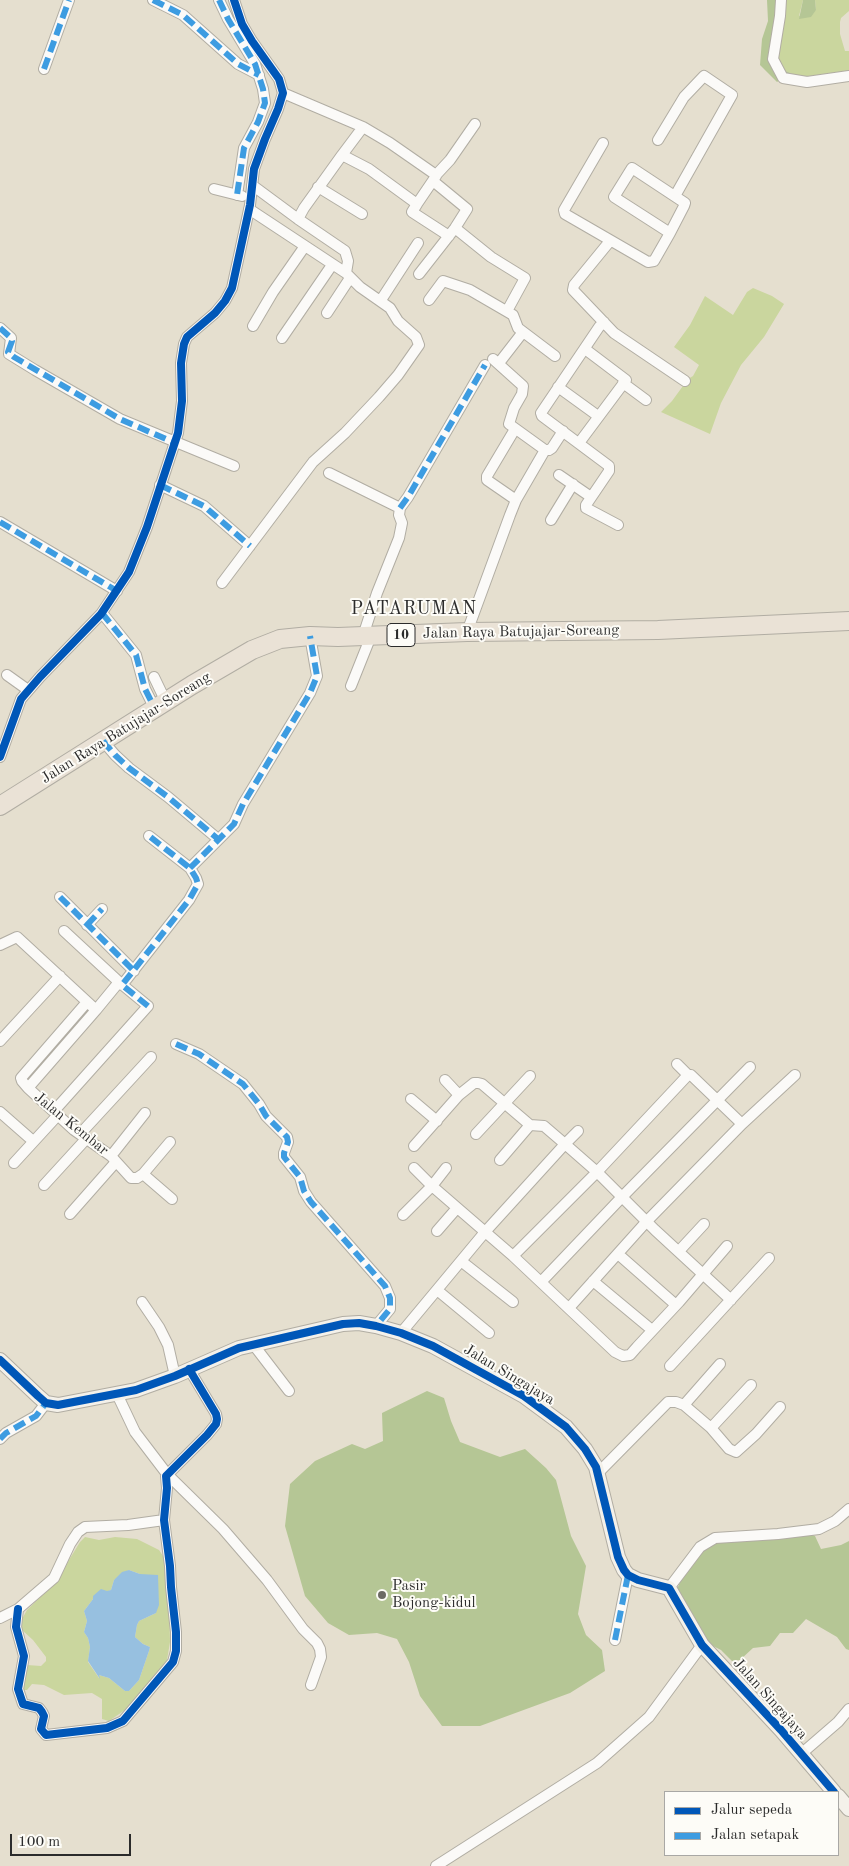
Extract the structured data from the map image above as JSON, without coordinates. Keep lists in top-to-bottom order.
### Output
{
  "streets": {
    "highway": ["Jalan Raya Batujajar-Soreang", "10"],
    "street": ["Jalan Kembar", "Jalan Singajaya"]
  },
  "districts": ["PATARUMAN"],
  "places": ["Pasir Bojong-kidul"],
  "legend": ["Jalur sepeda", "Jalan setapak"],
  "scale_bar": "100 m"
}
